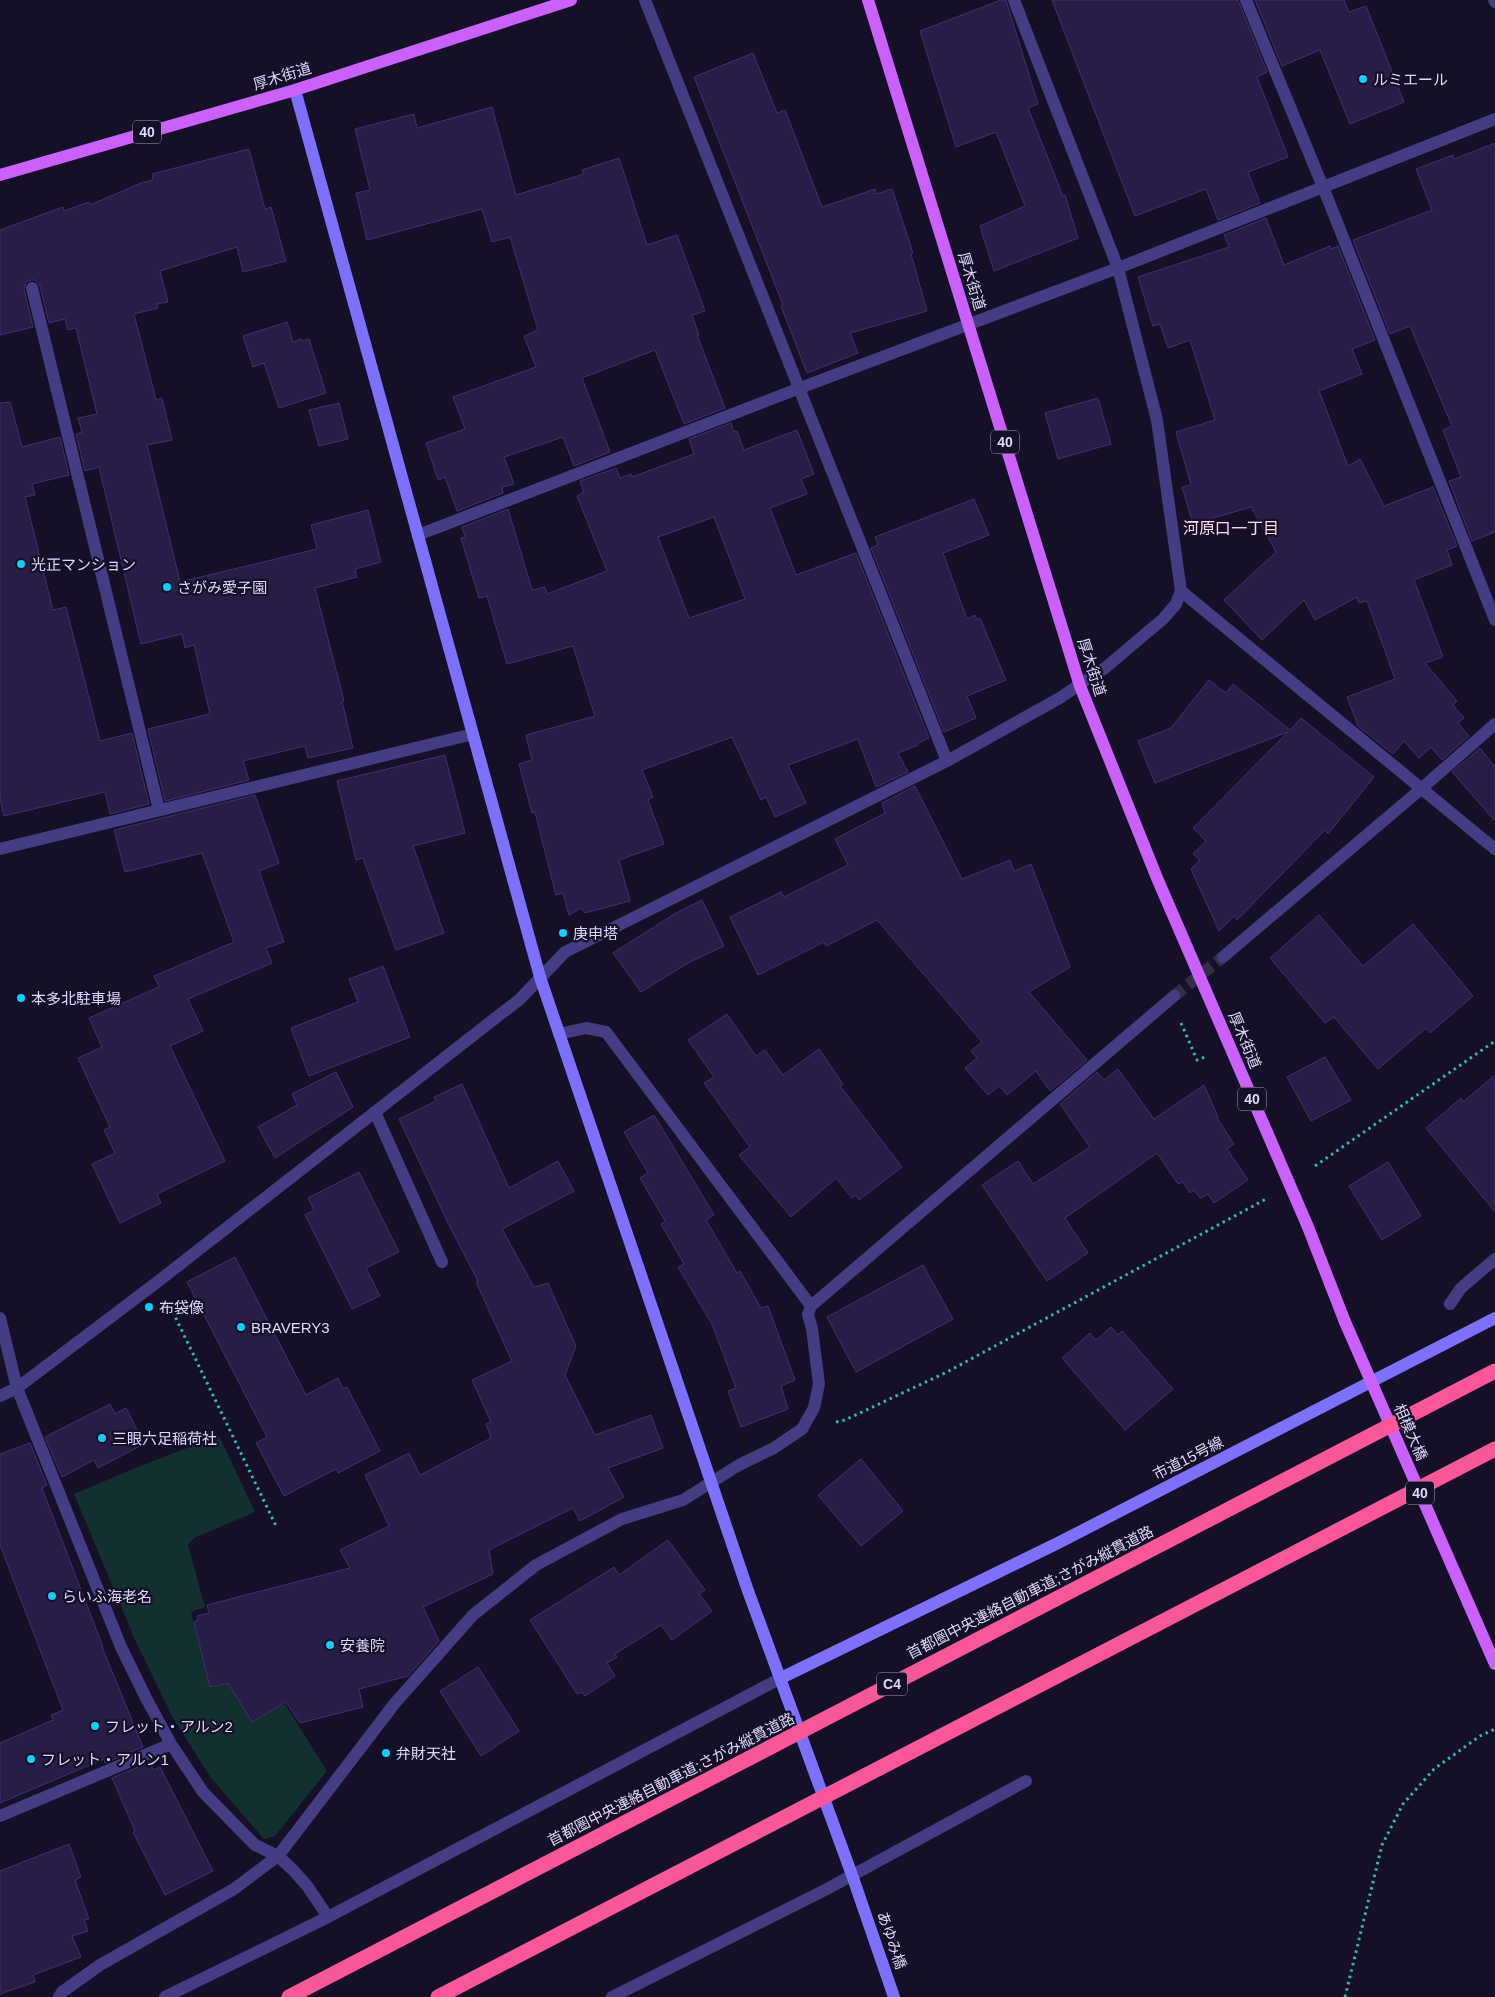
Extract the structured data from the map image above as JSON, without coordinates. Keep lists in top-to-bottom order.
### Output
{
  "streets": {
    "highway": ["首都圏中央連絡自動車道;さがみ縦貫道路", "C4"],
    "main road": ["厚木街道", "40", "相模大橋"],
    "street": ["市道15号線", "あゆみ橋"]
  },
  "crossings": [
    ["厚木街道", "相模大橋"],
    ["厚木街道", "あゆみ橋"],
    ["市道15号線", "あゆみ橋"]
  ],
  "districts": ["河原口一丁目"],
  "places": [
    "ルミエール",
    "光正マンション",
    "さがみ愛子園",
    "庚申塔",
    "本多北駐車場",
    "布袋像",
    "BRAVERY3",
    "三眼六足稲荷社",
    "らいふ海老名",
    "安養院",
    "フレット・アルン2",
    "弁財天社",
    "フレット・アルン1"
  ]
}
